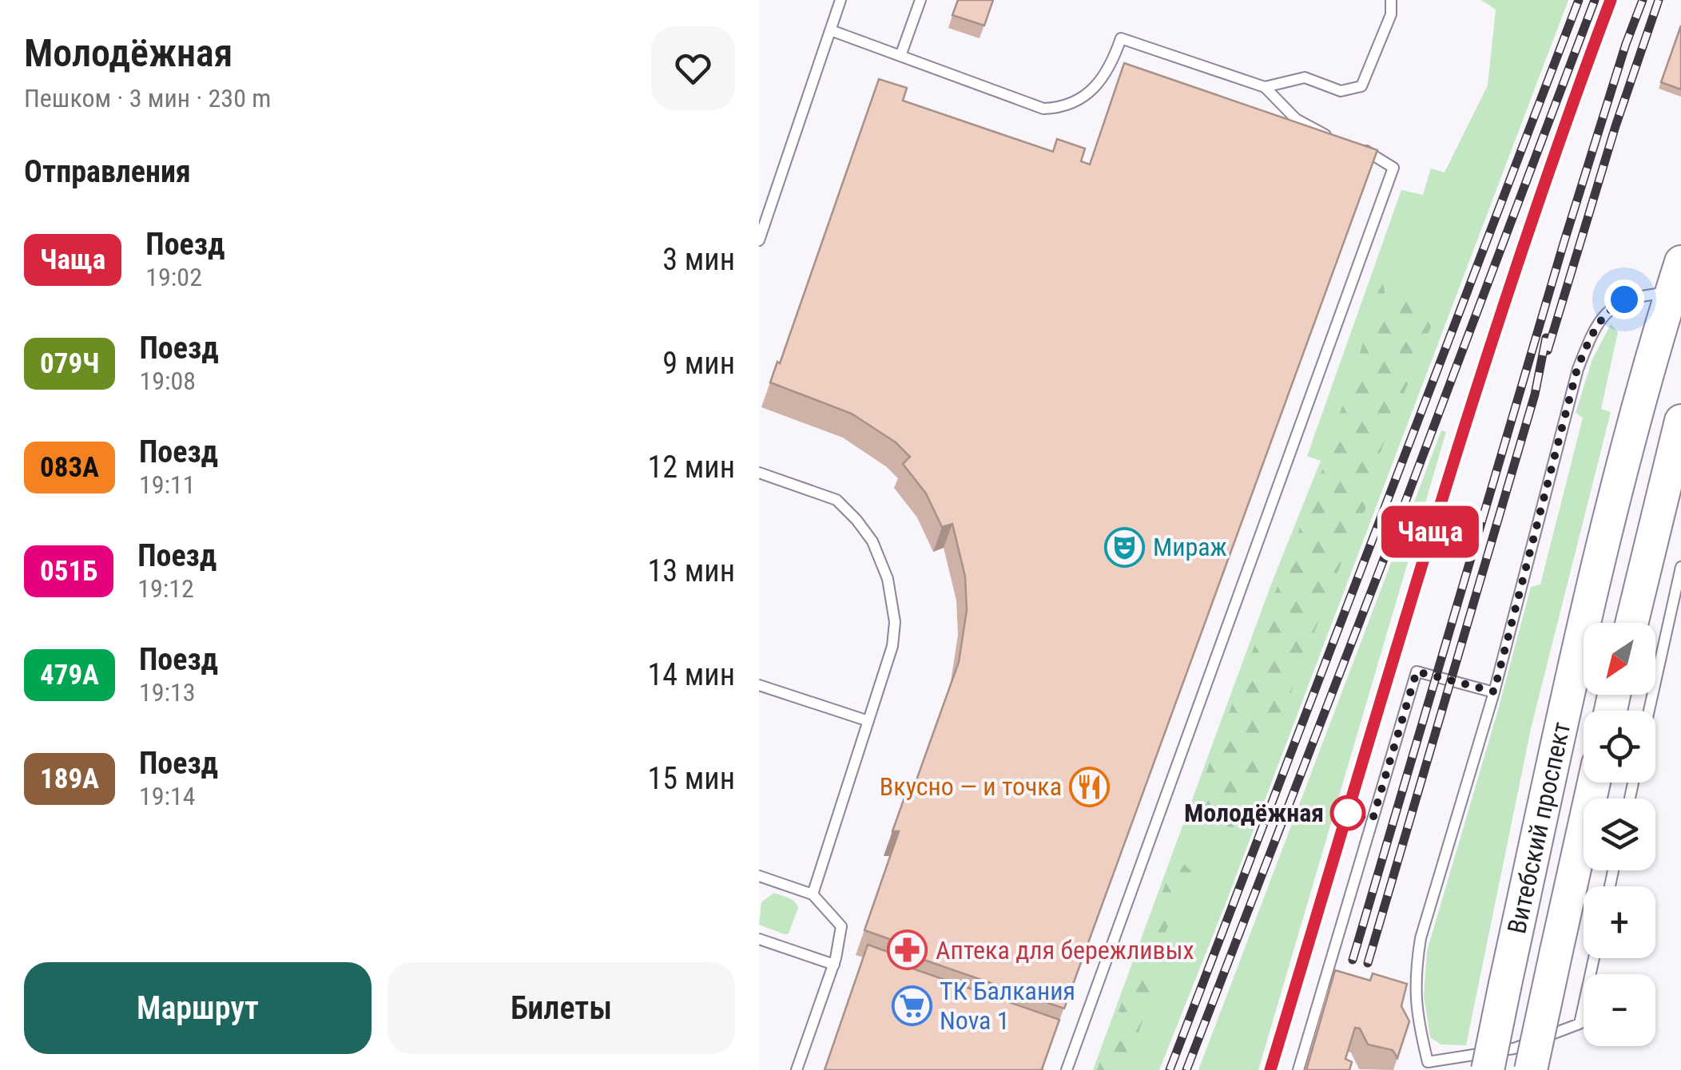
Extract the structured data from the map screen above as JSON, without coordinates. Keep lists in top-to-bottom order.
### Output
{
  "streets": {
    "main road": ["Витебский проспект"]
  },
  "places": {
    "theatre": ["Мираж"],
    "restaurant": ["Вкусно — и точка"],
    "other": ["Молодёжная"],
    "pharmacy": ["Аптека для бережливых"],
    "supermarket": ["ТК Балкания Nova 1"]
  },
  "north": "bottom left",
  "page": {
    "heading": [
      ["Молодёжная", "Пешком · 3 мин · 230 m"],
      "Отправления"
    ],
    "on_map": "Чаща",
    "list": [
      {
        "mark": "Чаща",
        "name": "Поезд",
        "note": "19:02",
        "value": "3 мин"
      },
      {
        "mark": "079Ч",
        "name": "Поезд",
        "note": "19:08",
        "value": "9 мин"
      },
      {
        "mark": "083А",
        "name": "Поезд",
        "note": "19:11",
        "value": "12 мин"
      },
      {
        "mark": "051Б",
        "name": "Поезд",
        "note": "19:12",
        "value": "13 мин"
      },
      {
        "mark": "479А",
        "name": "Поезд",
        "note": "19:13",
        "value": "14 мин"
      },
      {
        "mark": "189А",
        "name": "Поезд",
        "note": "19:14",
        "value": "15 мин"
      }
    ],
    "map_buttons": ["+", "−"],
    "buttons": ["Маршрут", "Билеты"]
  }
}
